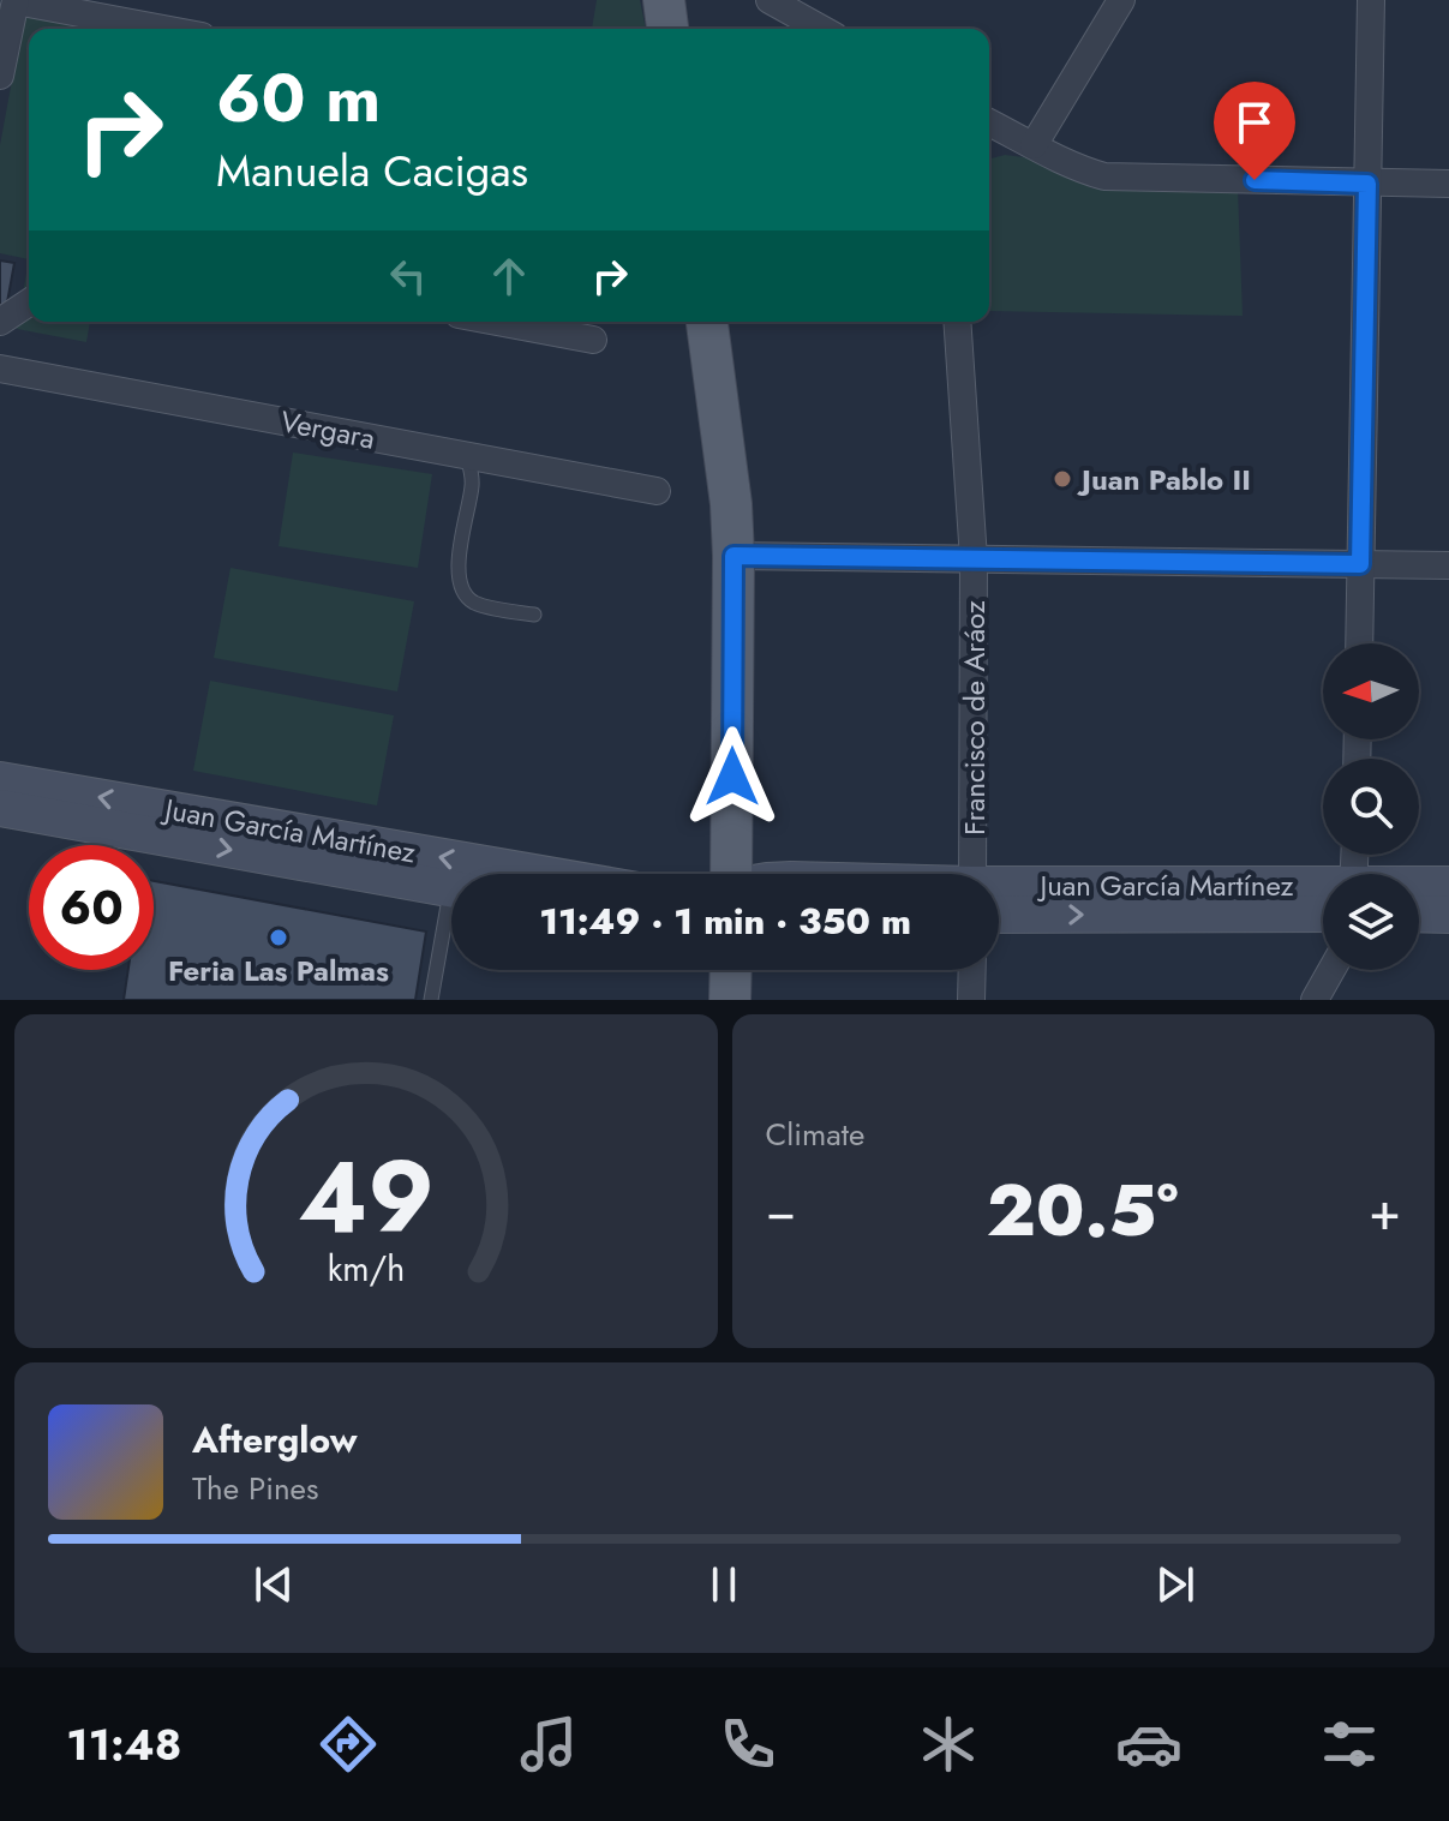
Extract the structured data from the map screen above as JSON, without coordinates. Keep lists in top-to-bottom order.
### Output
{
  "streets": {
    "main road": ["Juan García Martínez"],
    "street": ["Vergara", "Francisco de Aráoz"]
  },
  "places": ["Juan Pablo II", "Feria Las Palmas"],
  "north": "left",
  "page": {
    "turn": ["60 m", "Manuela Cacigas"],
    "limit": "60",
    "trip": "11:49 · 1 min · 350 m",
    "tile": "Climate",
    "heat": ["−", "20.5°", "+"],
    "song": ["Afterglow", "The Pines"],
    "tabs": "11:48",
    "gauge": ["49", "km/h"]
  }
}
